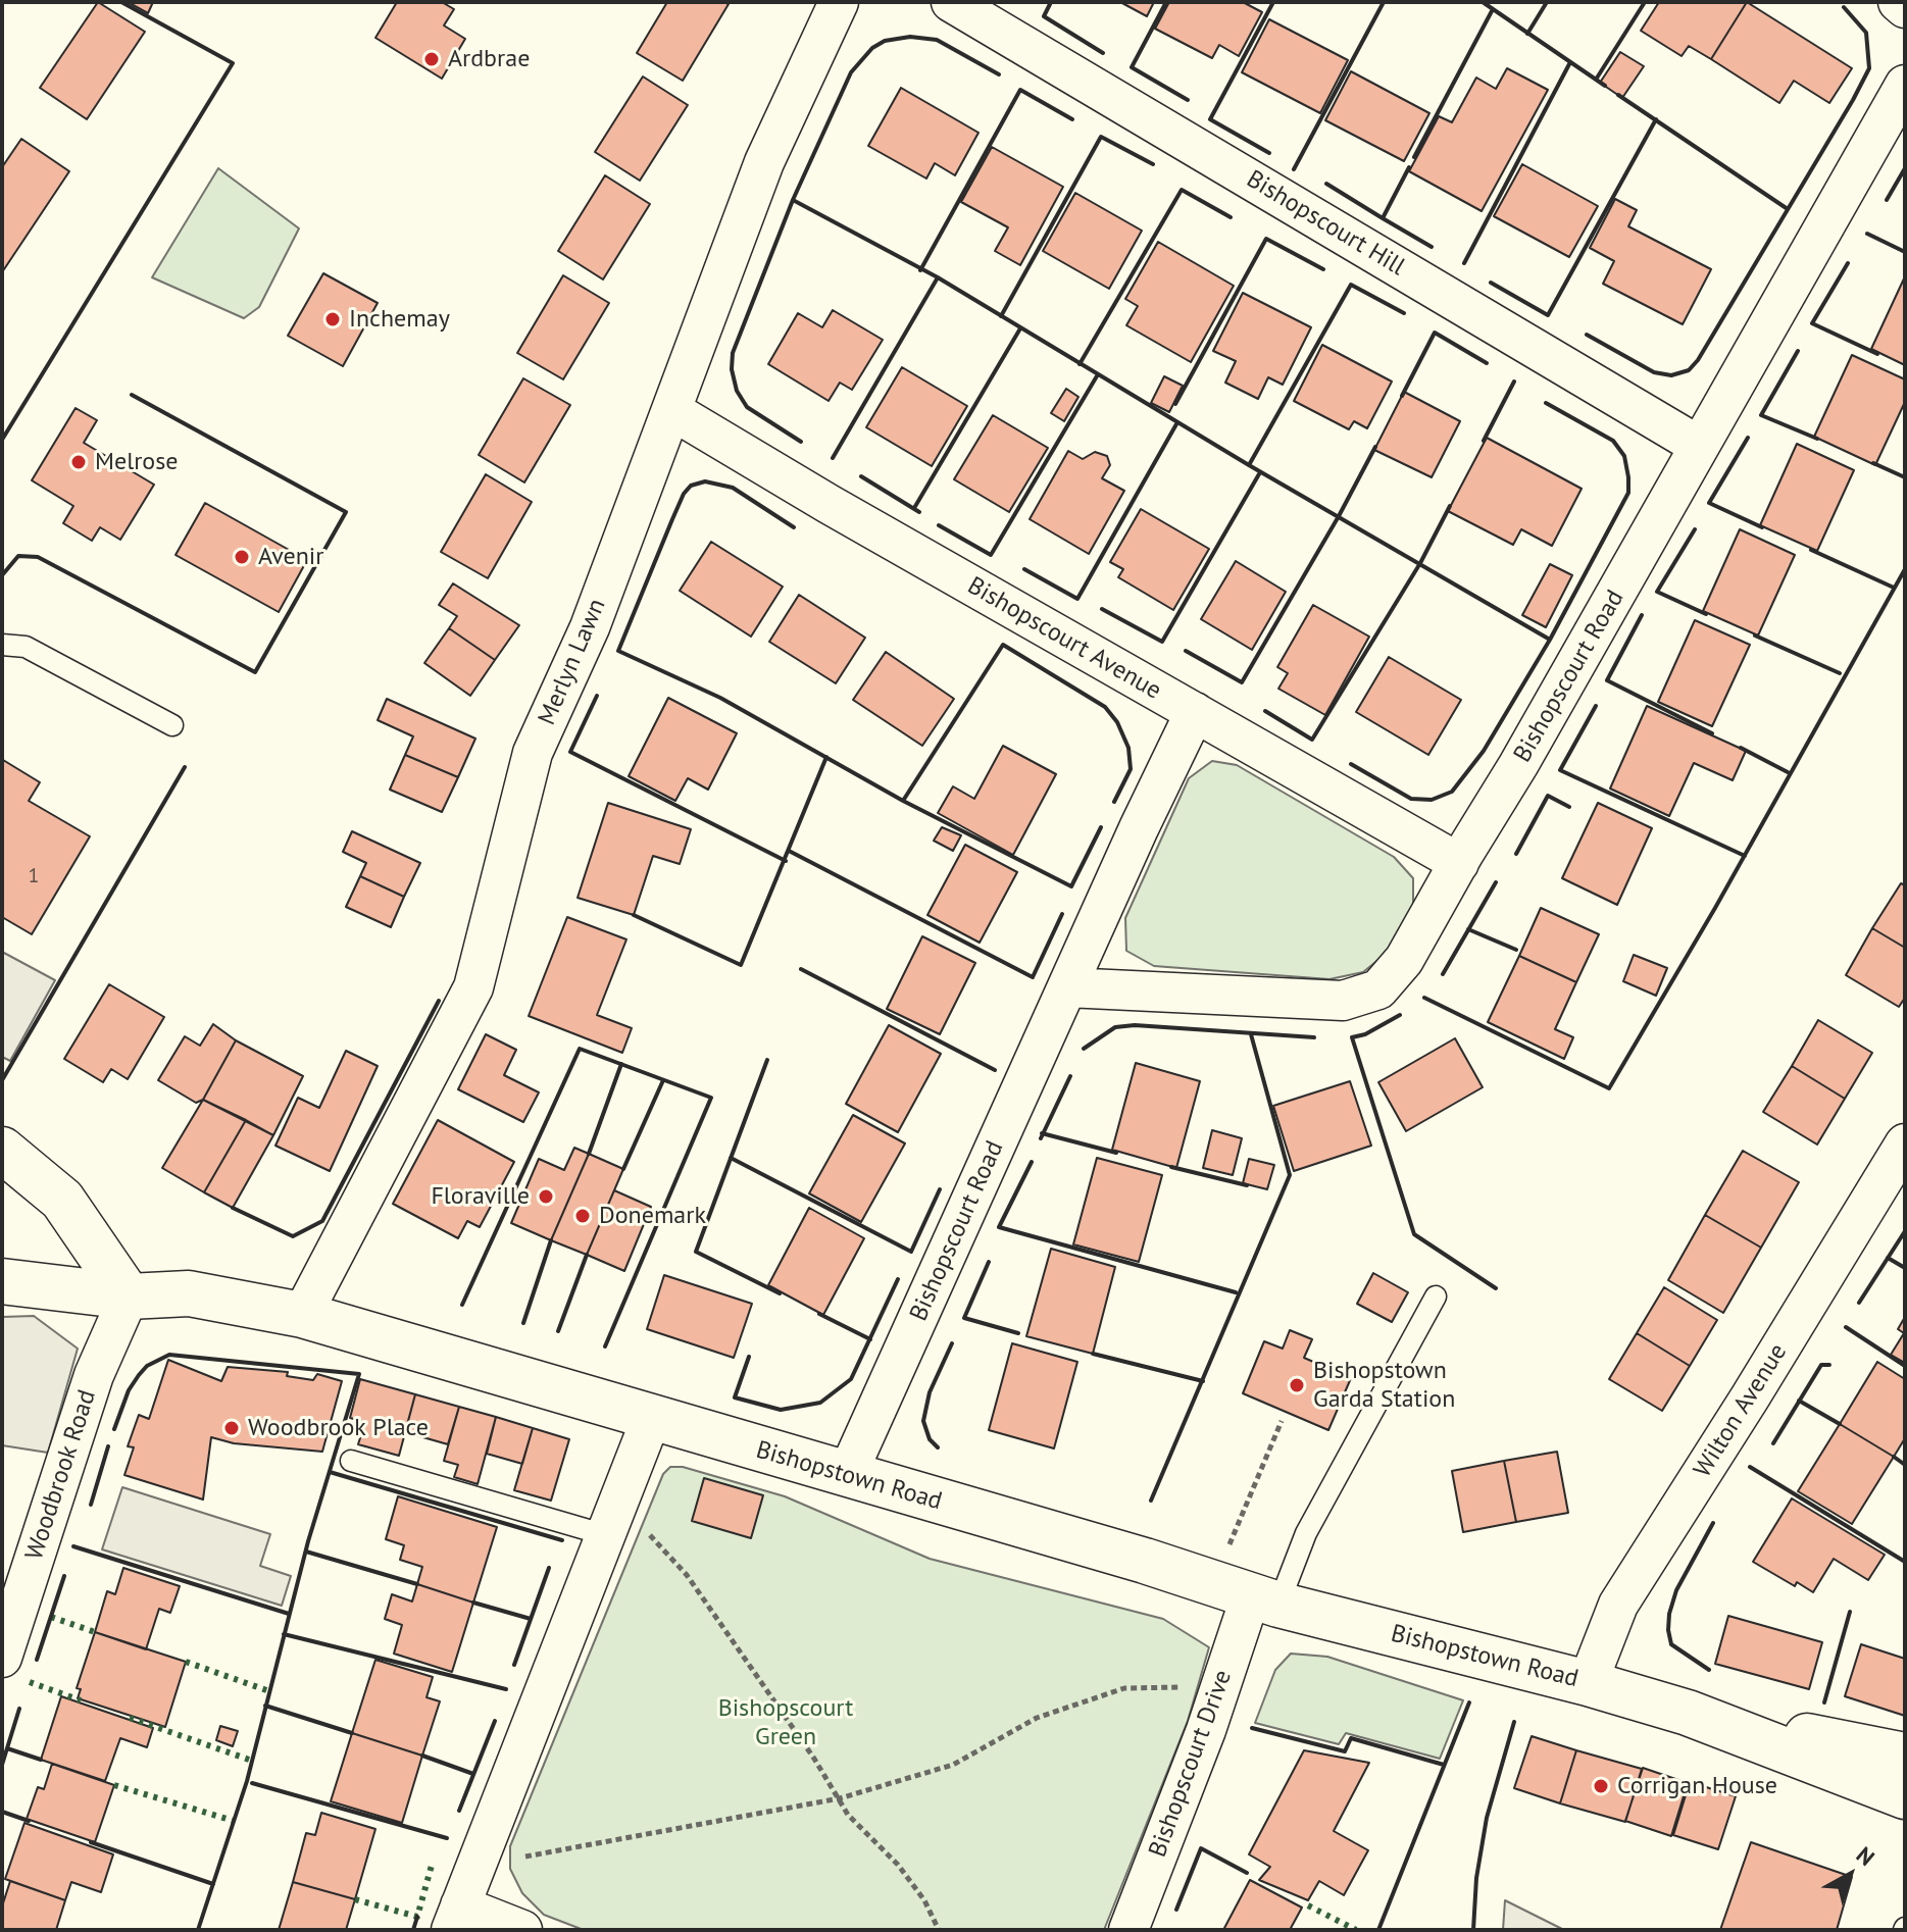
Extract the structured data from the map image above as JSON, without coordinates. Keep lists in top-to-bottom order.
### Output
{
  "streets": {
    "main road": ["Bishopstown Road"],
    "street": [
      "Bishopscourt Hill",
      "Bishopscourt Avenue",
      "Merlyn Lawn",
      "Bishopscourt Road",
      "Wilton Avenue",
      "Woodbrook Road",
      "Bishopscourt Drive"
    ]
  },
  "crossings": [
    ["Bishopscourt Hill", "Bishopscourt Road"],
    ["Bishopscourt Avenue", "Merlyn Lawn"],
    ["Bishopscourt Avenue", "Bishopscourt Road"],
    ["Merlyn Lawn", "Bishopstown Road"],
    ["Bishopscourt Road", "Bishopstown Road"],
    ["Wilton Avenue", "Bishopstown Road"],
    ["Woodbrook Road", "Bishopstown Road"],
    ["Bishopstown Road", "Bishopscourt Drive"]
  ],
  "parks": ["Bishopscourt Green"],
  "places": [
    "Ardbrae",
    "Inchemay",
    "Melrose",
    "Avenir",
    "Floraville",
    "Donemark",
    "Bishopstown Garda Station",
    "Woodbrook Place",
    "Corrigan House"
  ],
  "house_numbers": ["1"],
  "north": "top right"
}
